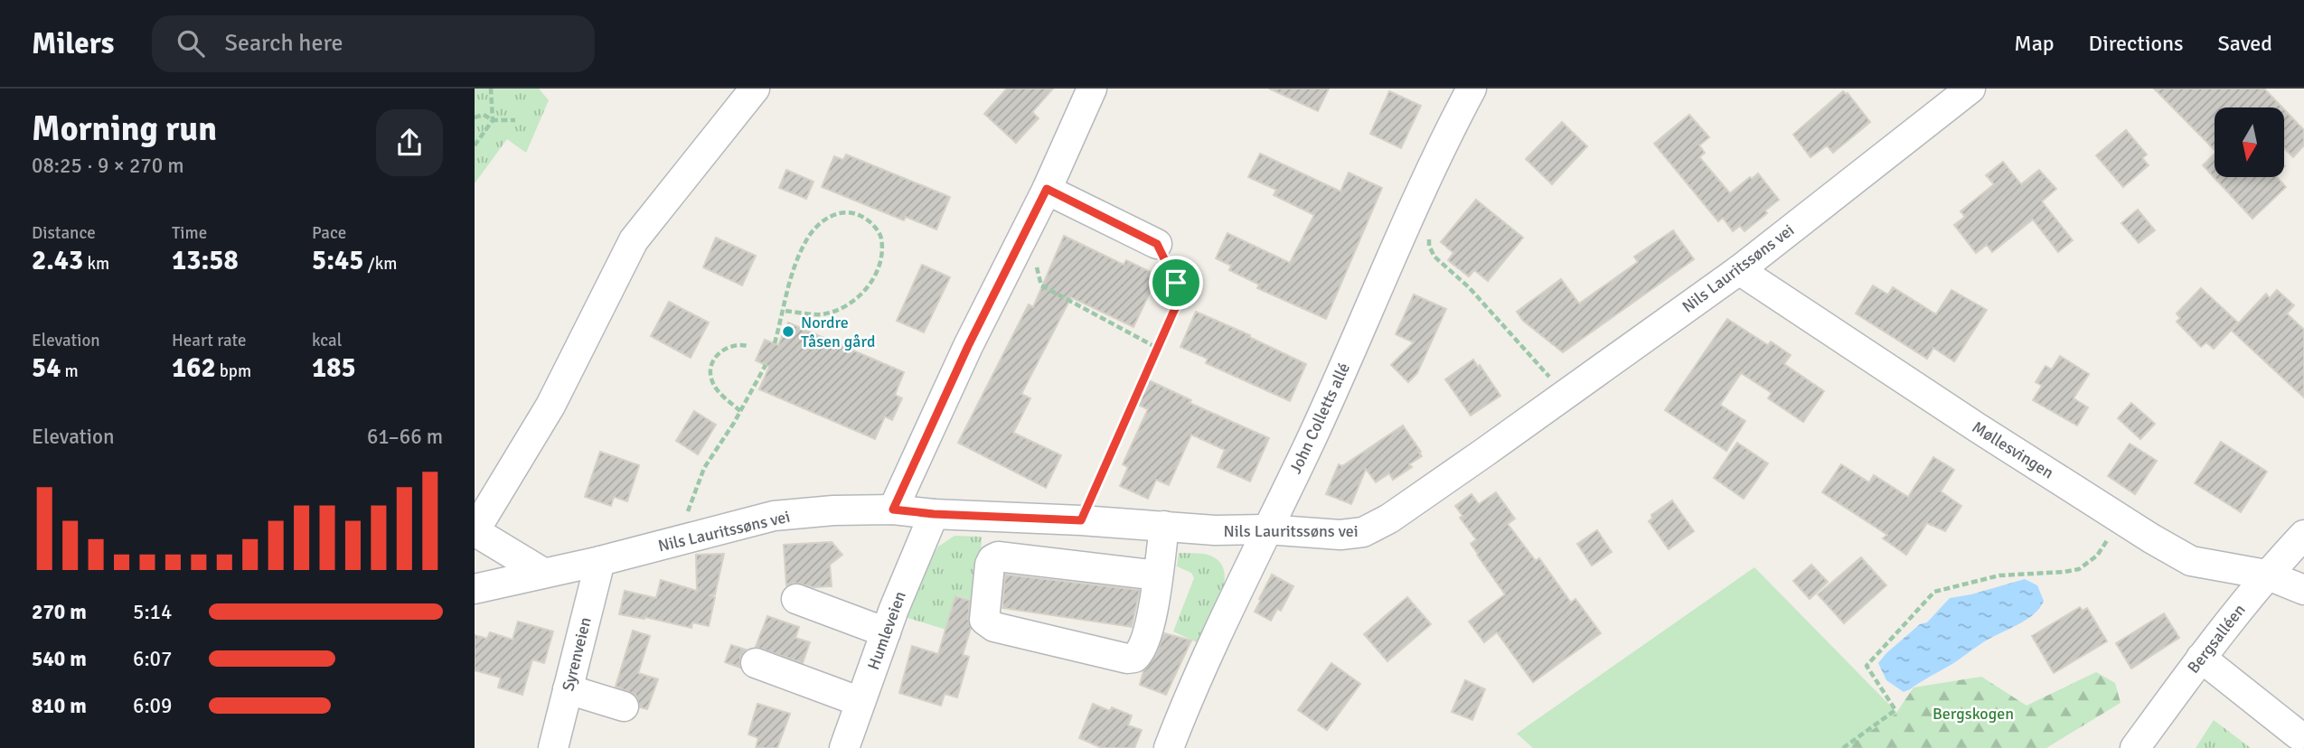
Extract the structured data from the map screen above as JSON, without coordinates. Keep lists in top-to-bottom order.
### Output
{
  "streets": {
    "street": [
      "Nils Lauritssøns vei",
      "John Colletts allé",
      "Møllesvingen",
      "Humleveien",
      "Bergsalléen",
      "Syrenveien"
    ]
  },
  "crossings": [
    ["Nils Lauritssøns vei", "John Colletts allé"],
    ["Nils Lauritssøns vei", "Møllesvingen"],
    ["Nils Lauritssøns vei", "Humleveien"],
    ["Nils Lauritssøns vei", "Syrenveien"],
    ["Møllesvingen", "Bergsalléen"]
  ],
  "parks": ["Bergskogen"],
  "places": ["Nordre Tåsen gård"],
  "north": "bottom",
  "page": {
    "header": "Milers",
    "search": "Search here",
    "nav": ["Map", "Directions", "Saved"],
    "heading": ["Morning run", "08:25 · 9 × 270 m"],
    "stats": [
      ["Distance", "2.43 km"],
      ["Time", "13:58"],
      ["Pace", "5:45 /km"],
      ["Elevation", "54 m"],
      ["Heart rate", "162 bpm"],
      ["kcal", "185"]
    ],
    "chart": ["Elevation", "61–66 m"],
    "list": [
      {
        "name": "270 m",
        "note": "5:14"
      },
      {
        "name": "540 m",
        "note": "6:07"
      },
      {
        "name": "810 m",
        "note": "6:09"
      }
    ]
  }
}
